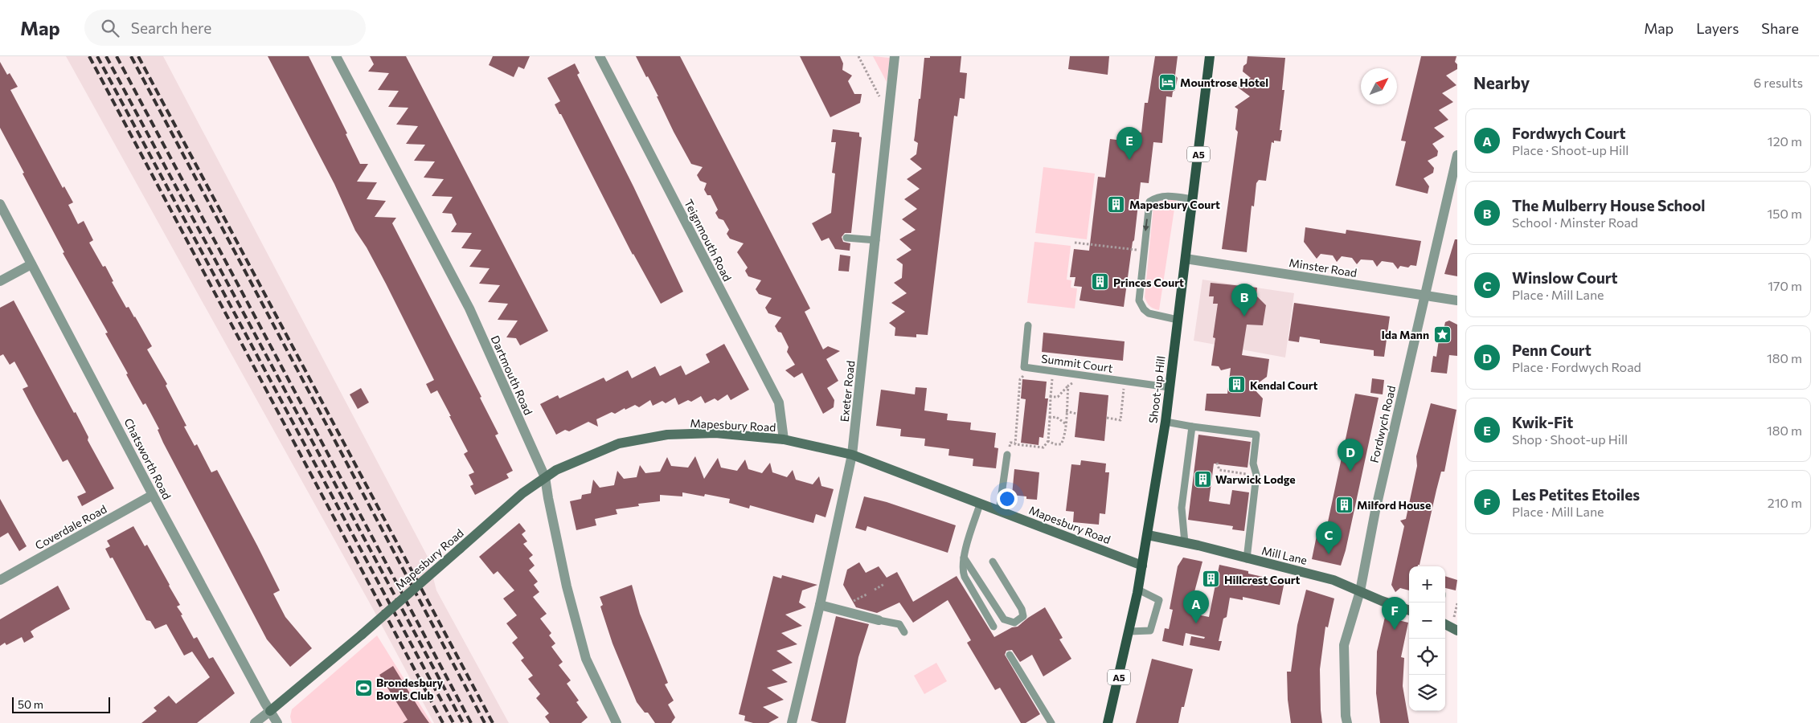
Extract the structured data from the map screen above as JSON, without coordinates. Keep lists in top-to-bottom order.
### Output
{
  "streets": {
    "main road": ["A5", "Shoot-up Hill"],
    "street": [
      "Teignmouth Road",
      "Minster Road",
      "Dartmouth Road",
      "Exeter Road",
      "Fordwych Road",
      "Mapesbury Road",
      "Chatsworth Road",
      "Coverdale Road",
      "Mill Lane"
    ],
    "lane": ["Summit Court"]
  },
  "crossings": [
    ["Teignmouth Road", "Mapesbury Road"],
    ["Minster Road", "Shoot-up Hill"],
    ["Minster Road", "Fordwych Road"],
    ["Summit Court", "Shoot-up Hill"],
    ["Dartmouth Road", "Mapesbury Road"],
    ["Shoot-up Hill", "Mapesbury Road"],
    ["Shoot-up Hill", "Mill Lane"],
    ["Exeter Road", "Mapesbury Road"],
    ["Fordwych Road", "Mill Lane"],
    ["Mapesbury Road", "Chatsworth Road"],
    ["Chatsworth Road", "Coverdale Road"]
  ],
  "places": {
    "hotel": ["Mountrose Hotel"],
    "building": [
      "Mapesbury Court",
      "Princes Court",
      "Kendal Court",
      "Warwick Lodge",
      "Milford House",
      "Hillcrest Court"
    ],
    "place": ["Ida Mann"],
    "sports": ["Brondesbury Bowls Club"]
  },
  "scale_bar": "50 m",
  "north": "top right",
  "page": {
    "header": "Map",
    "search": "Search here",
    "nav": ["Map", "Layers", "Share"],
    "heading": ["Nearby", "6 results"],
    "list": [
      {
        "mark": "A",
        "name": "Fordwych Court",
        "note": "Place · Shoot-up Hill",
        "value": "120 m"
      },
      {
        "mark": "B",
        "name": "The Mulberry House School",
        "note": "School · Minster Road",
        "value": "150 m"
      },
      {
        "mark": "C",
        "name": "Winslow Court",
        "note": "Place · Mill Lane",
        "value": "170 m"
      },
      {
        "mark": "D",
        "name": "Penn Court",
        "note": "Place · Fordwych Road",
        "value": "180 m"
      },
      {
        "mark": "E",
        "name": "Kwik-Fit",
        "note": "Shop · Shoot-up Hill",
        "value": "180 m"
      },
      {
        "mark": "F",
        "name": "Les Petites Etoiles",
        "note": "Place · Mill Lane",
        "value": "210 m"
      }
    ],
    "pins": [
      "E",
      "B",
      "D",
      "C",
      "A",
      "F"
    ],
    "map_buttons": ["+", "−"],
    "scale": "50 m"
  }
}
